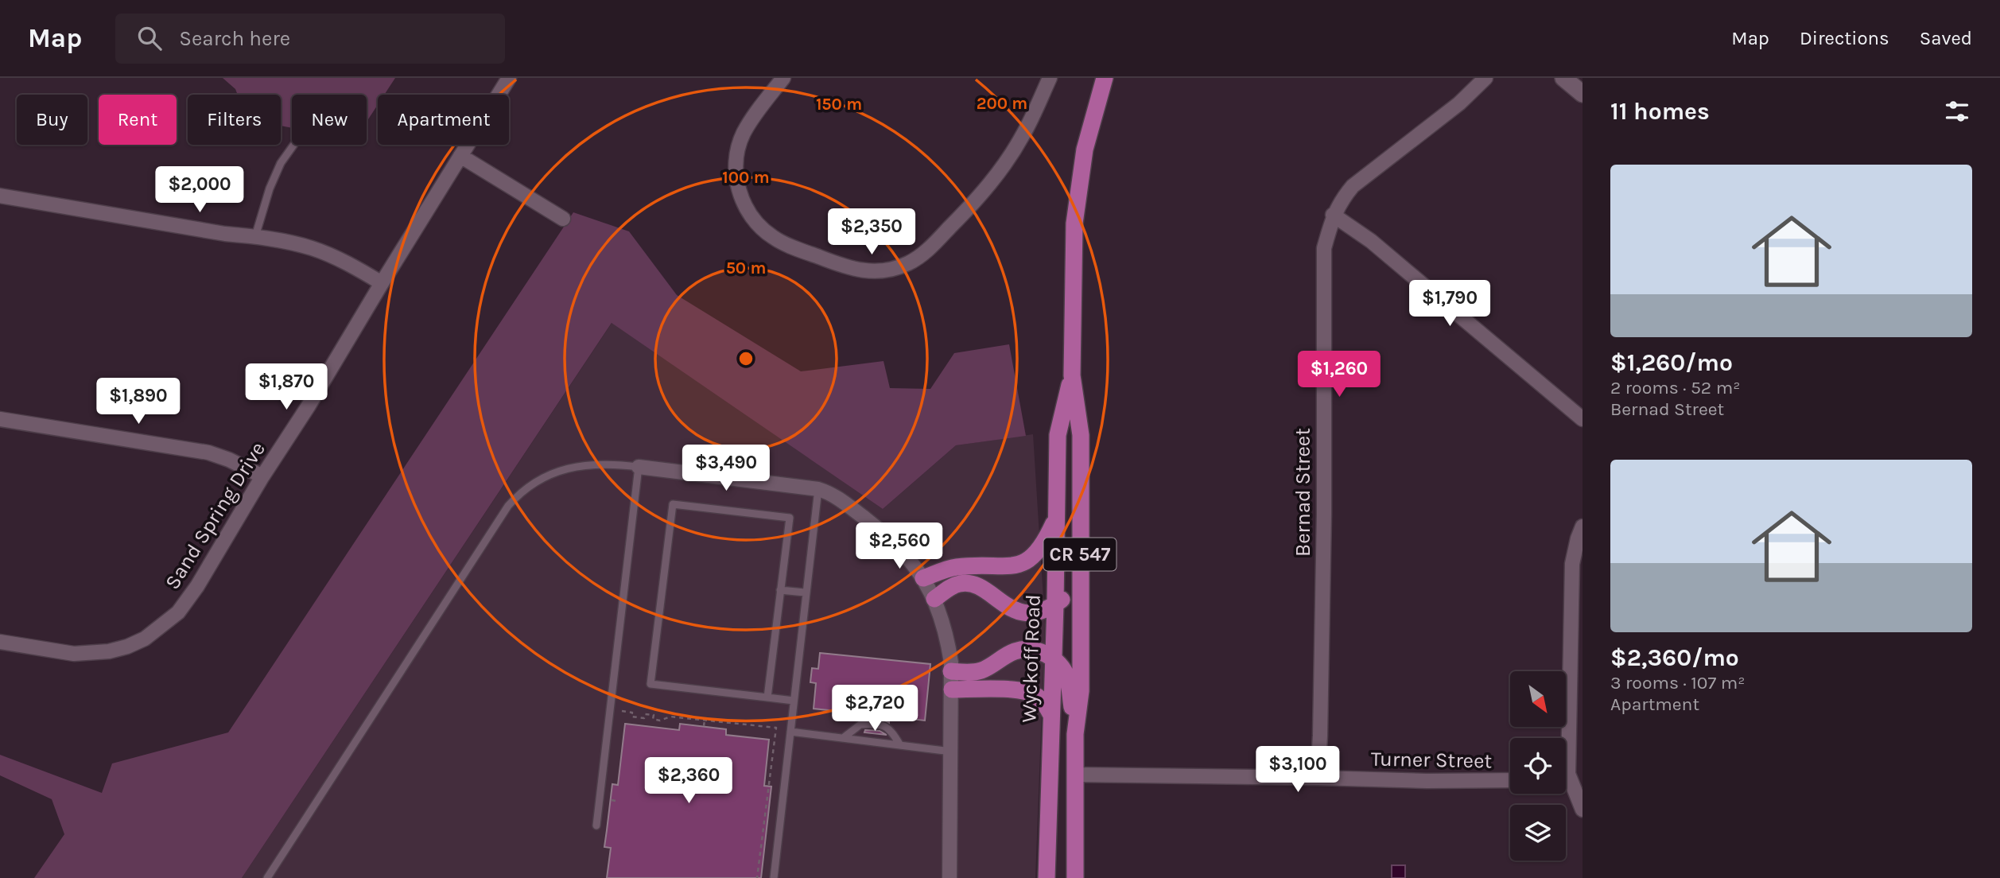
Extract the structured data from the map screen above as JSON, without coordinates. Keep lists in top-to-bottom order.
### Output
{
  "streets": {
    "main road": ["CR 547", "Wyckoff Road"],
    "street": ["Bernad Street", "Sand Spring Drive", "Turner Street"]
  },
  "crossings": [
    ["Bernad Street", "Turner Street"],
    ["Wyckoff Road", "Turner Street"]
  ],
  "north": "bottom right",
  "page": {
    "header": "Map",
    "search": "Search here",
    "nav": ["Map", "Directions", "Saved"],
    "heading": "11 homes",
    "chip": [
      "Buy",
      "Rent",
      "Filters",
      "New",
      "Apartment"
    ],
    "list": [
      {
        "name": "$1,260/mo",
        "note": "2 rooms · 52 m² · Bernad Street"
      },
      {
        "name": "$2,360/mo",
        "note": "3 rooms · 107 m² · Apartment"
      }
    ],
    "price": [
      "$2,000",
      "$2,350",
      "$1,790",
      "$1,260",
      "$1,870",
      "$1,890",
      "$3,490",
      "$2,560",
      "$2,720",
      "$3,100",
      "$2,360"
    ]
  },
  "rings": [
    "200 m",
    "150 m",
    "100 m",
    "50 m"
  ]
}
